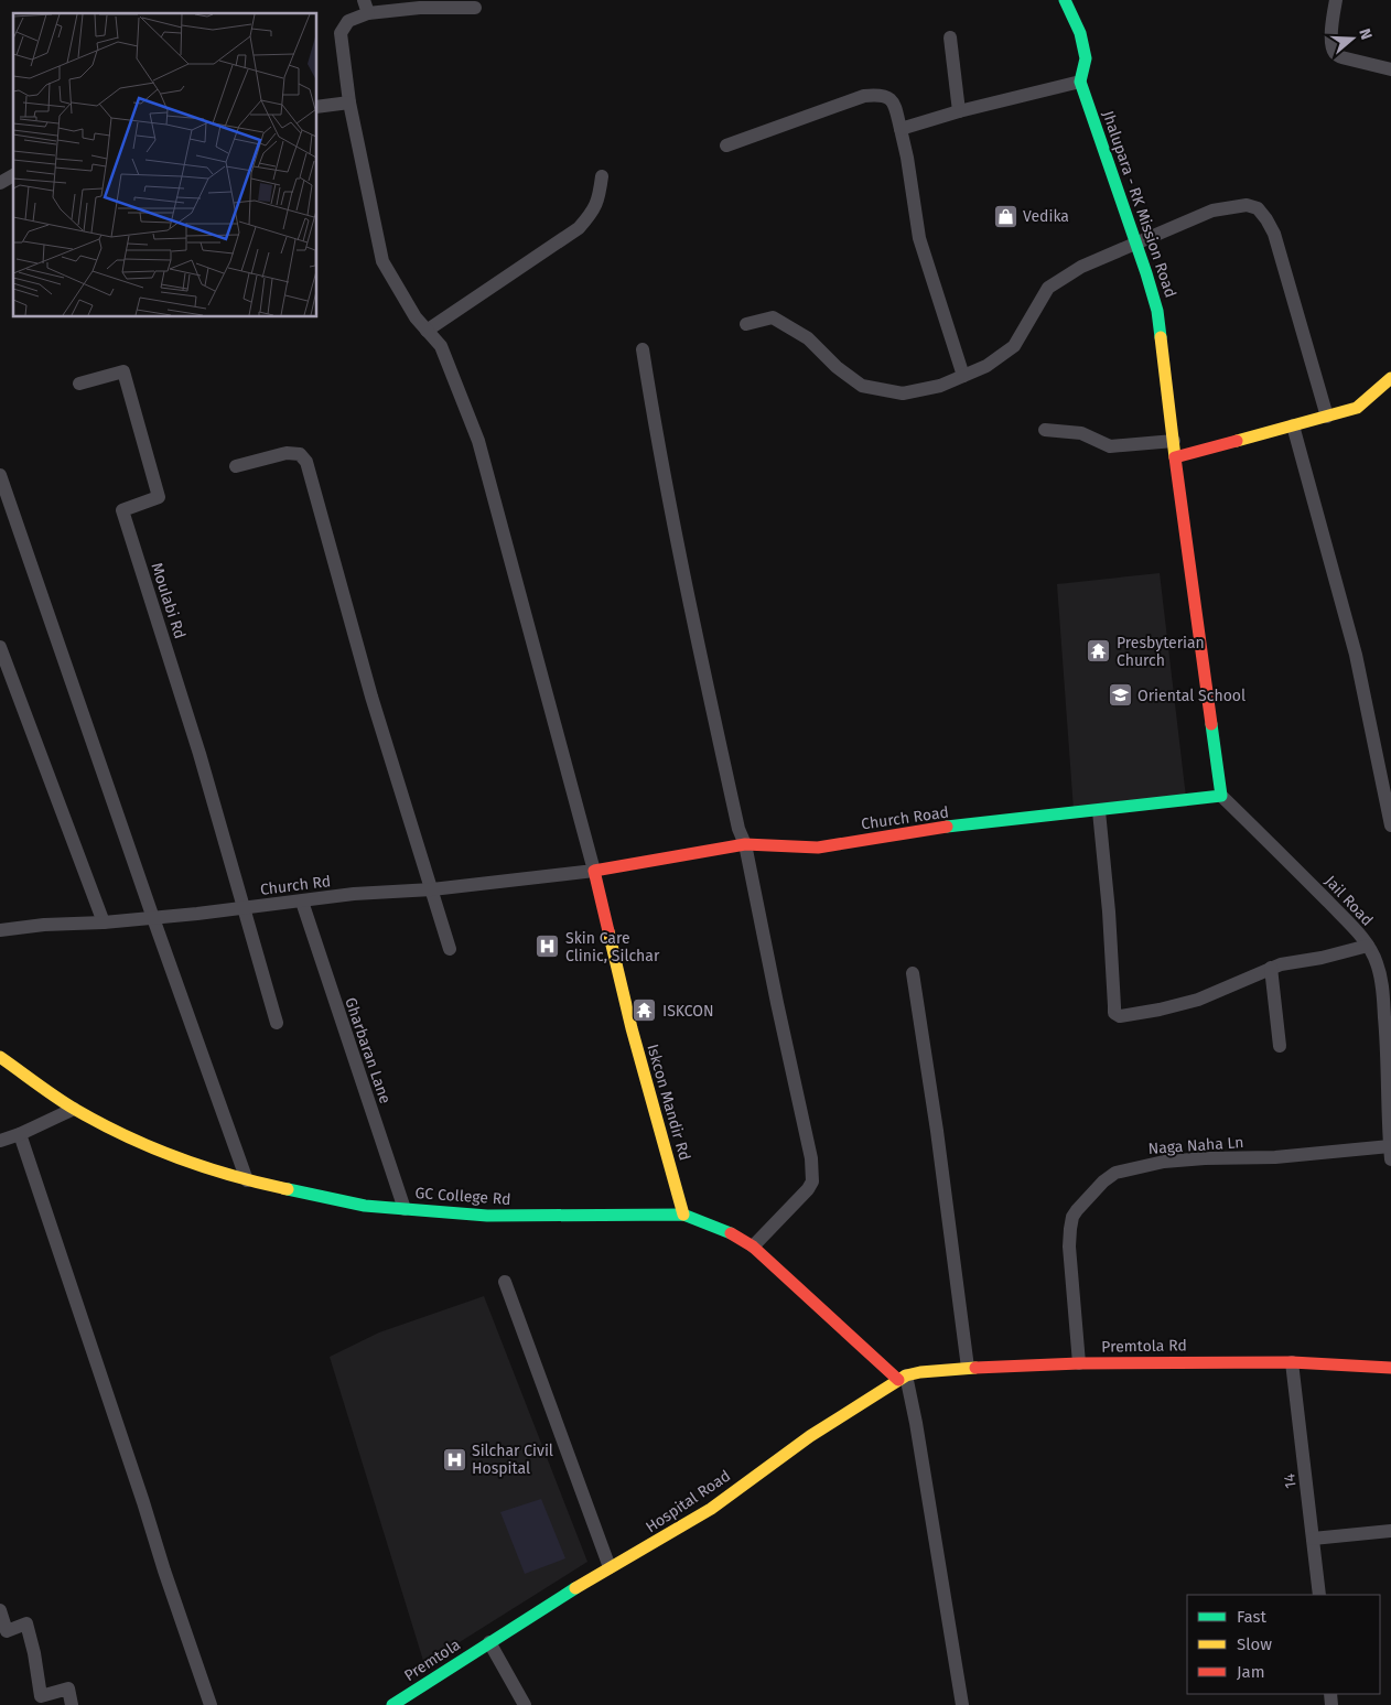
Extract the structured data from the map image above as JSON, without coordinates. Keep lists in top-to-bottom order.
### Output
{
  "streets": {
    "main road": [
      "Jhalupara - RK Mission Road",
      "Church Road",
      "Iskcon Mandir Rd",
      "GC College Rd",
      "Premtola Rd",
      "Hospital Road",
      "Premtola"
    ],
    "street": [
      "Moulabi Rd",
      "Church Rd",
      "Jail Road",
      "Gharbaran Lane",
      "Naga Naha Ln",
      "14"
    ]
  },
  "crossings": [
    ["Jhalupara - RK Mission Road", "Church Road"],
    ["Jhalupara - RK Mission Road", "Jail Road"],
    ["Moulabi Rd", "Church Rd"],
    ["Church Road", "Church Rd"],
    ["Church Road", "Jail Road"],
    ["Church Road", "Iskcon Mandir Rd"],
    ["Church Rd", "Gharbaran Lane"],
    ["Church Rd", "Iskcon Mandir Rd"],
    ["Jail Road", "Naga Naha Ln"],
    ["Gharbaran Lane", "GC College Rd"],
    ["Iskcon Mandir Rd", "GC College Rd"],
    ["Naga Naha Ln", "Premtola Rd"],
    ["GC College Rd", "Premtola Rd"],
    ["GC College Rd", "Hospital Road"],
    ["Premtola Rd", "14"],
    ["Premtola Rd", "Hospital Road"],
    ["Hospital Road", "Premtola"]
  ],
  "places": {
    "shop": ["Vedika"],
    "temple": ["Presbyterian Church", "ISKCON"],
    "school or university": ["Oriental School"],
    "hospital": ["Skin Care Clinic, Silchar", "Silchar Civil Hospital"]
  },
  "legend": ["Fast", "Slow", "Jam"],
  "north": "right"
}
